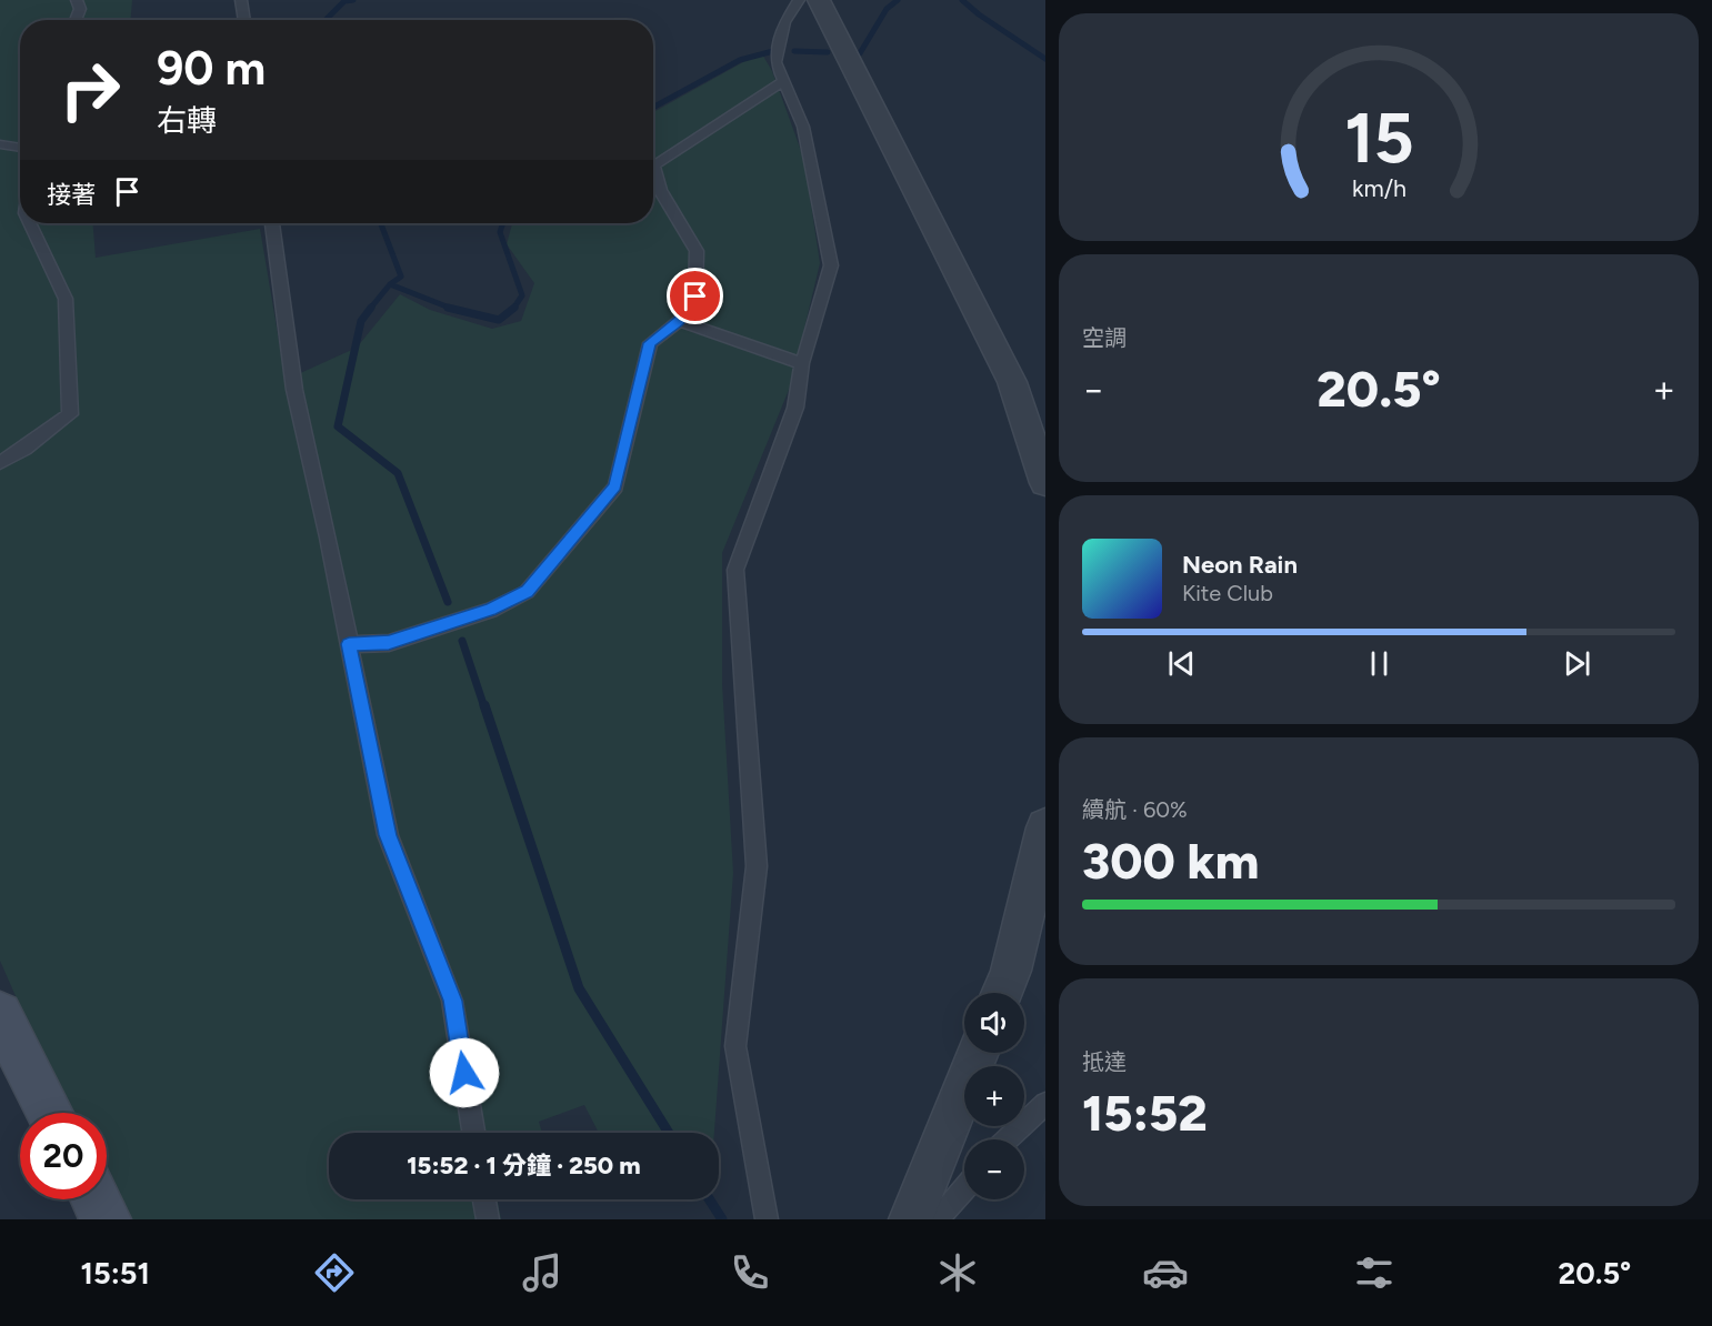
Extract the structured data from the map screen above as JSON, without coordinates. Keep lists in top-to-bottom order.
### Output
{
  "page": {
    "turn": ["90 m", "右轉"],
    "then": "接著",
    "tile": [
      "空調",
      ["續航 · 60%", "300 km"],
      ["抵達", "15:52"]
    ],
    "heat": ["−", "20.5°", "+"],
    "song": ["Neon Rain", "Kite Club"],
    "map_buttons": ["+", "−"],
    "limit": "20",
    "trip": "15:52 · 1 分鐘 · 250 m",
    "tabs": ["15:51", "20.5°"],
    "gauge": ["15", "km/h"]
  }
}
